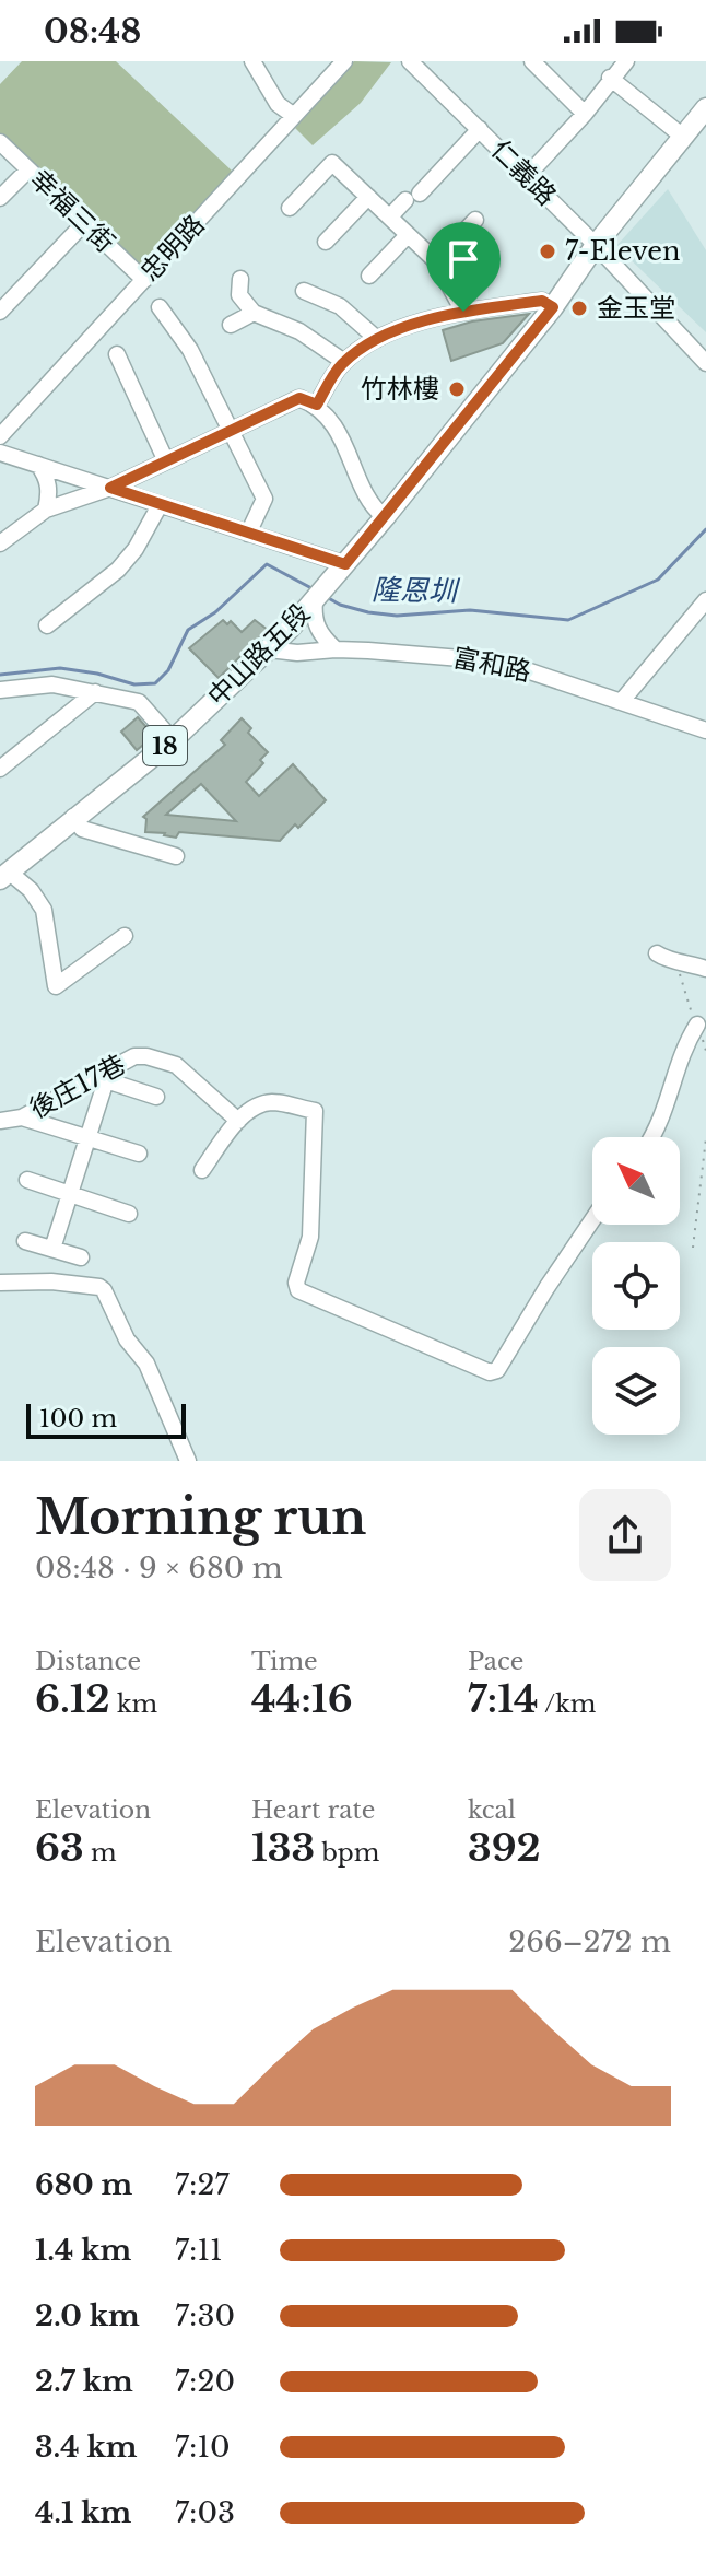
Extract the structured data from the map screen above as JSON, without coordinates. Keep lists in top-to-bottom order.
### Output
{
  "streets": {
    "main road": ["中山路五段", "18"],
    "street": [
      "仁義路",
      "幸福三街",
      "忠明路",
      "富和路",
      "後庄17巷"
    ]
  },
  "crossings": [
    ["仁義路", "18"],
    ["幸福三街", "忠明路"],
    ["中山路五段", "富和路"],
    ["中山路五段", "18"]
  ],
  "water": ["隆恩圳"],
  "places": ["7-Eleven", "金玉堂", "竹林樓"],
  "scale_bar": "100 m",
  "north": "top left",
  "page": {
    "status": "08:48",
    "scale": "100 m",
    "heading": ["Morning run", "08:48 · 9 × 680 m"],
    "stats": [
      ["Distance", "6.12 km"],
      ["Time", "44:16"],
      ["Pace", "7:14 /km"],
      ["Elevation", "63 m"],
      ["Heart rate", "133 bpm"],
      ["kcal", "392"]
    ],
    "chart": ["Elevation", "266–272 m"],
    "list": [
      {
        "name": "680 m",
        "note": "7:27"
      },
      {
        "name": "1.4 km",
        "note": "7:11"
      },
      {
        "name": "2.0 km",
        "note": "7:30"
      },
      {
        "name": "2.7 km",
        "note": "7:20"
      },
      {
        "name": "3.4 km",
        "note": "7:10"
      },
      {
        "name": "4.1 km",
        "note": "7:03"
      }
    ]
  }
}
